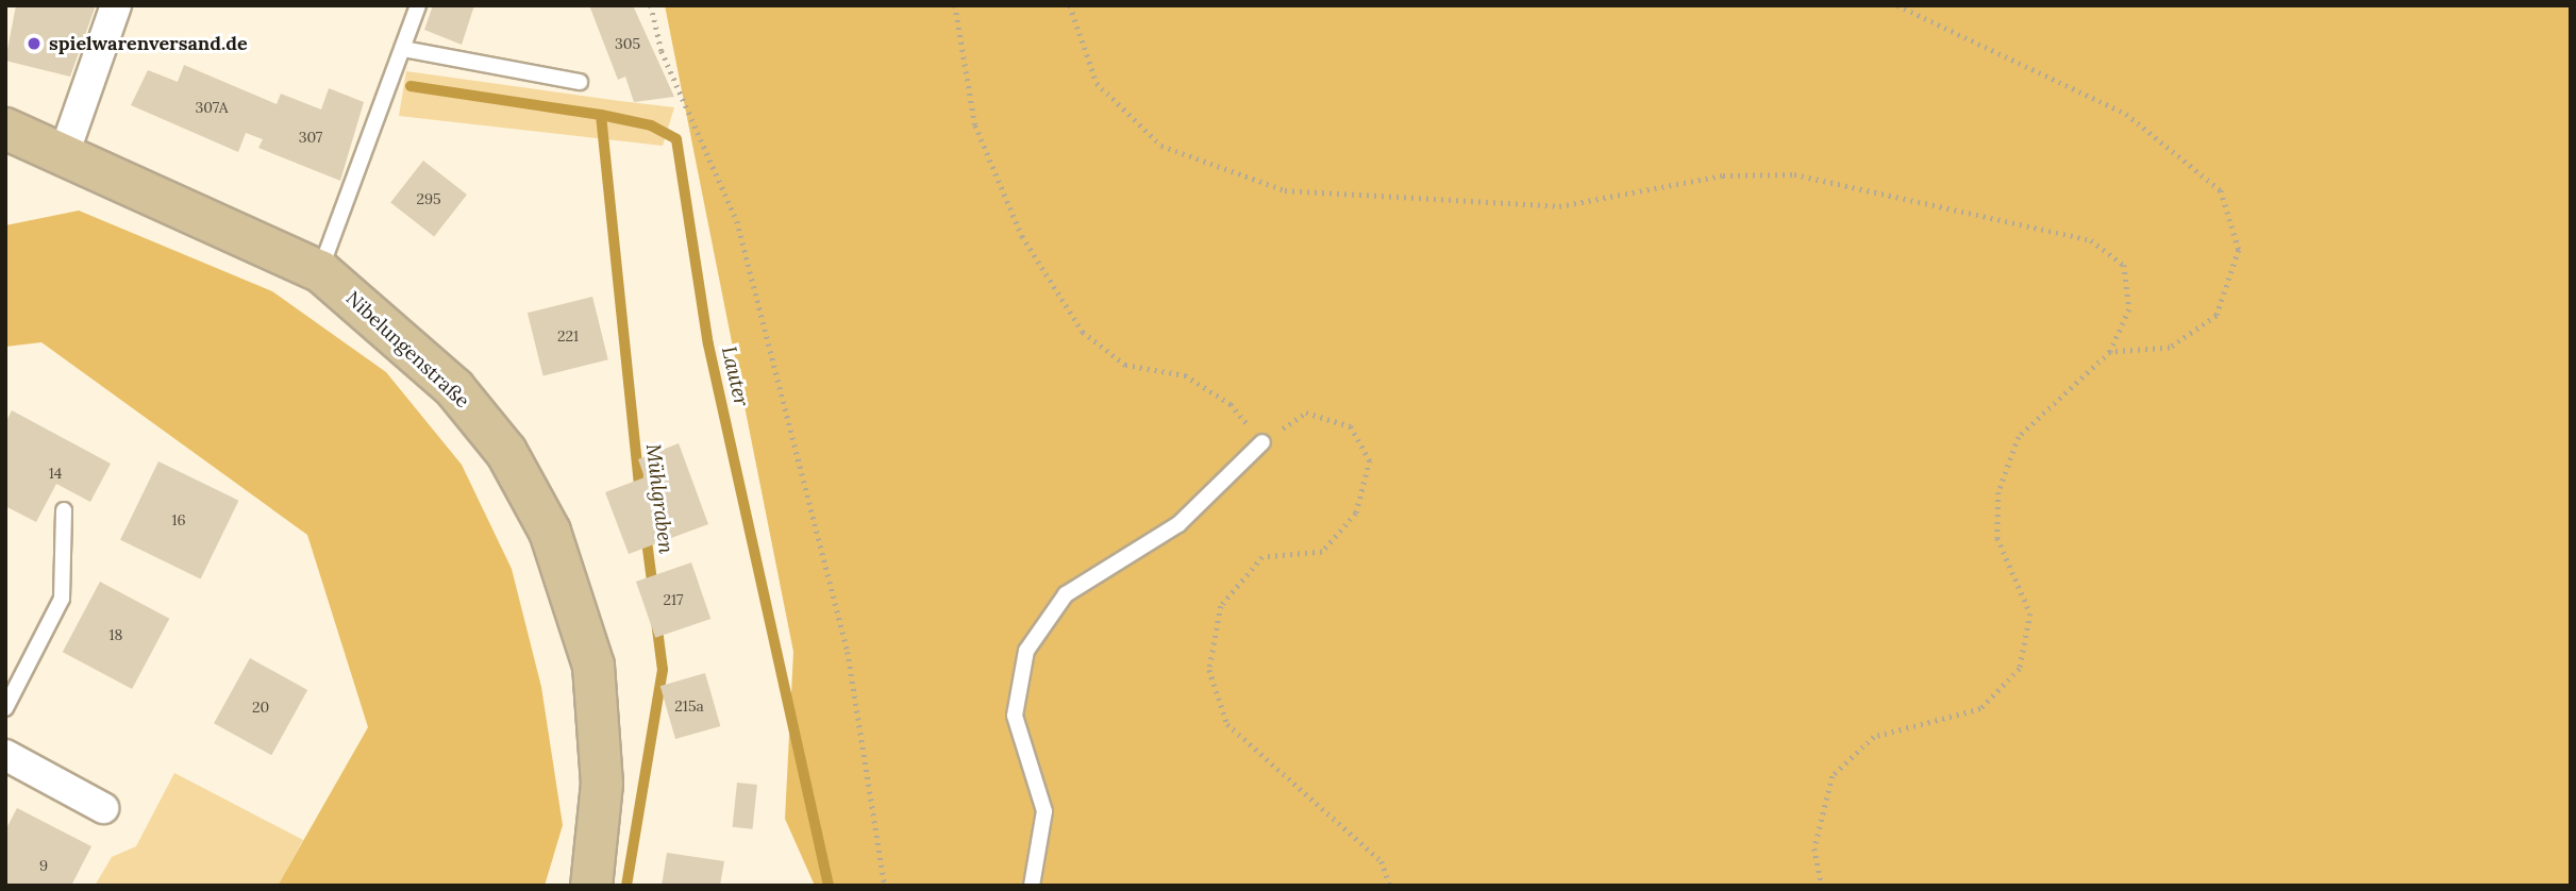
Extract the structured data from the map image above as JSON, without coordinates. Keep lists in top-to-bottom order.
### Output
{
  "streets": {
    "main road": ["Nibelungenstraße"]
  },
  "water": ["Lauter", "Mühlgraben"],
  "places": ["spielwarenversand.de"],
  "house_numbers": [
    "305",
    "307A",
    "307",
    "295",
    "221",
    "14",
    "16",
    "217",
    "18",
    "215a",
    "20",
    "9"
  ]
}
